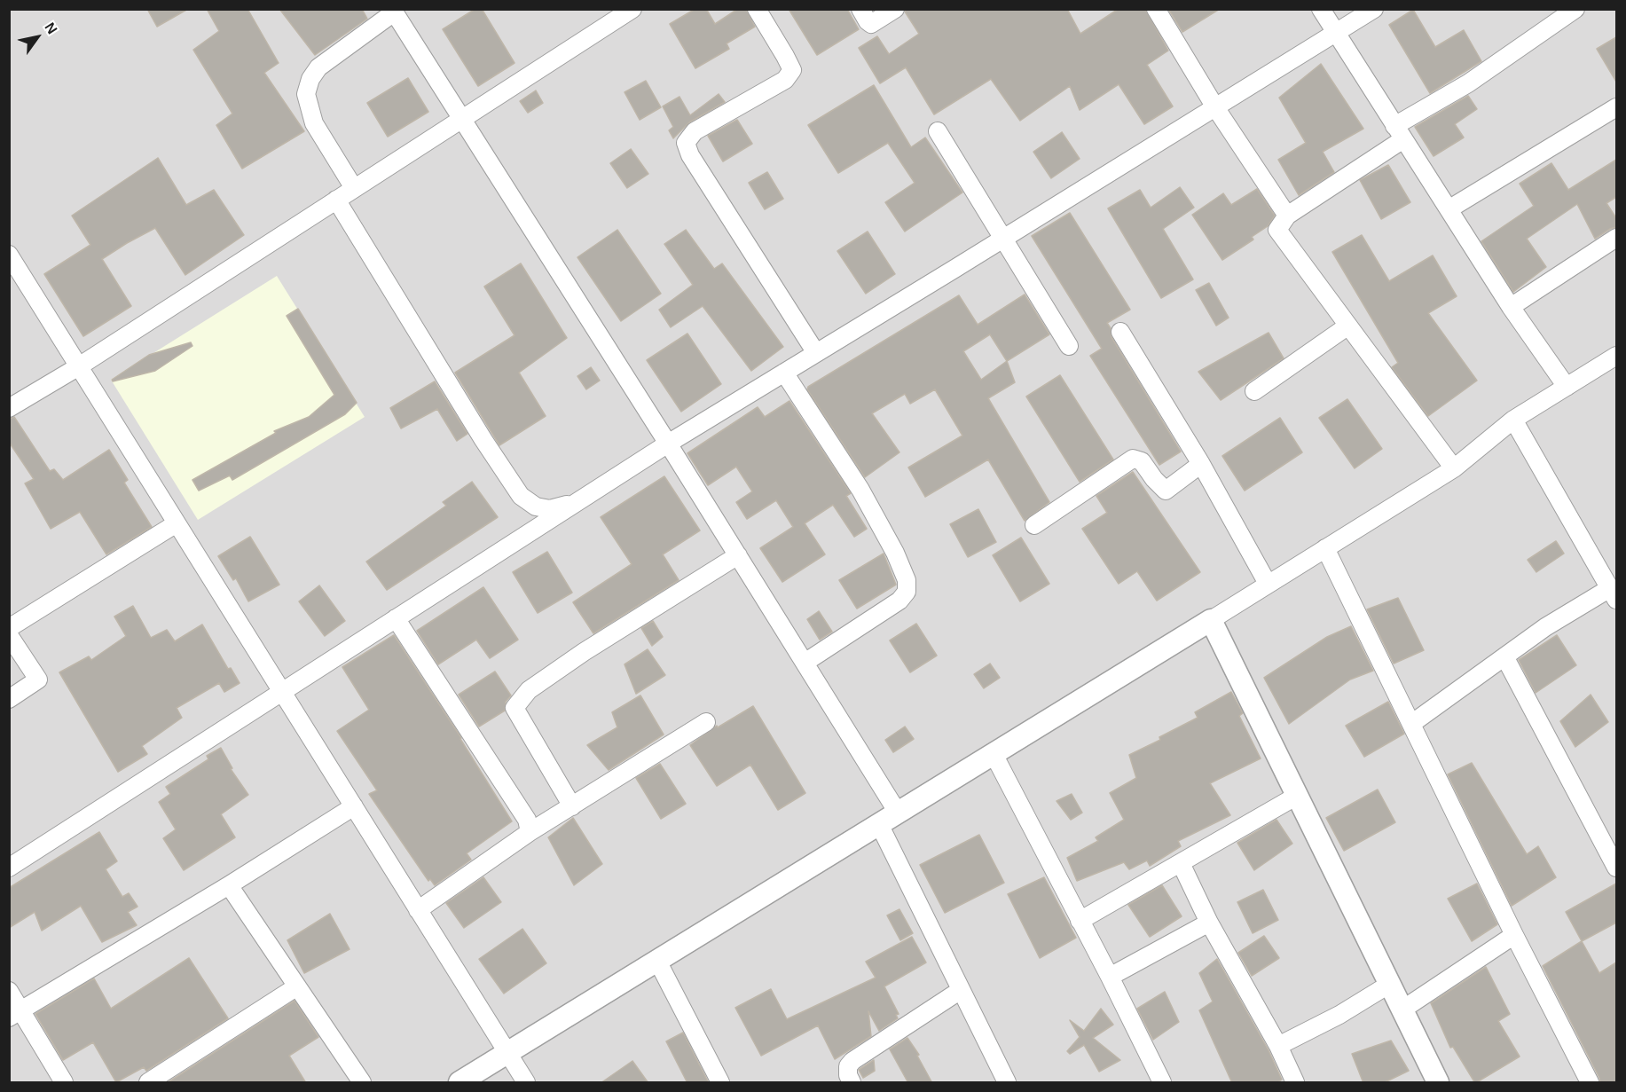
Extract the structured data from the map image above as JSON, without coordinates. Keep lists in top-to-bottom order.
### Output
{
  "north": "top right"
}
